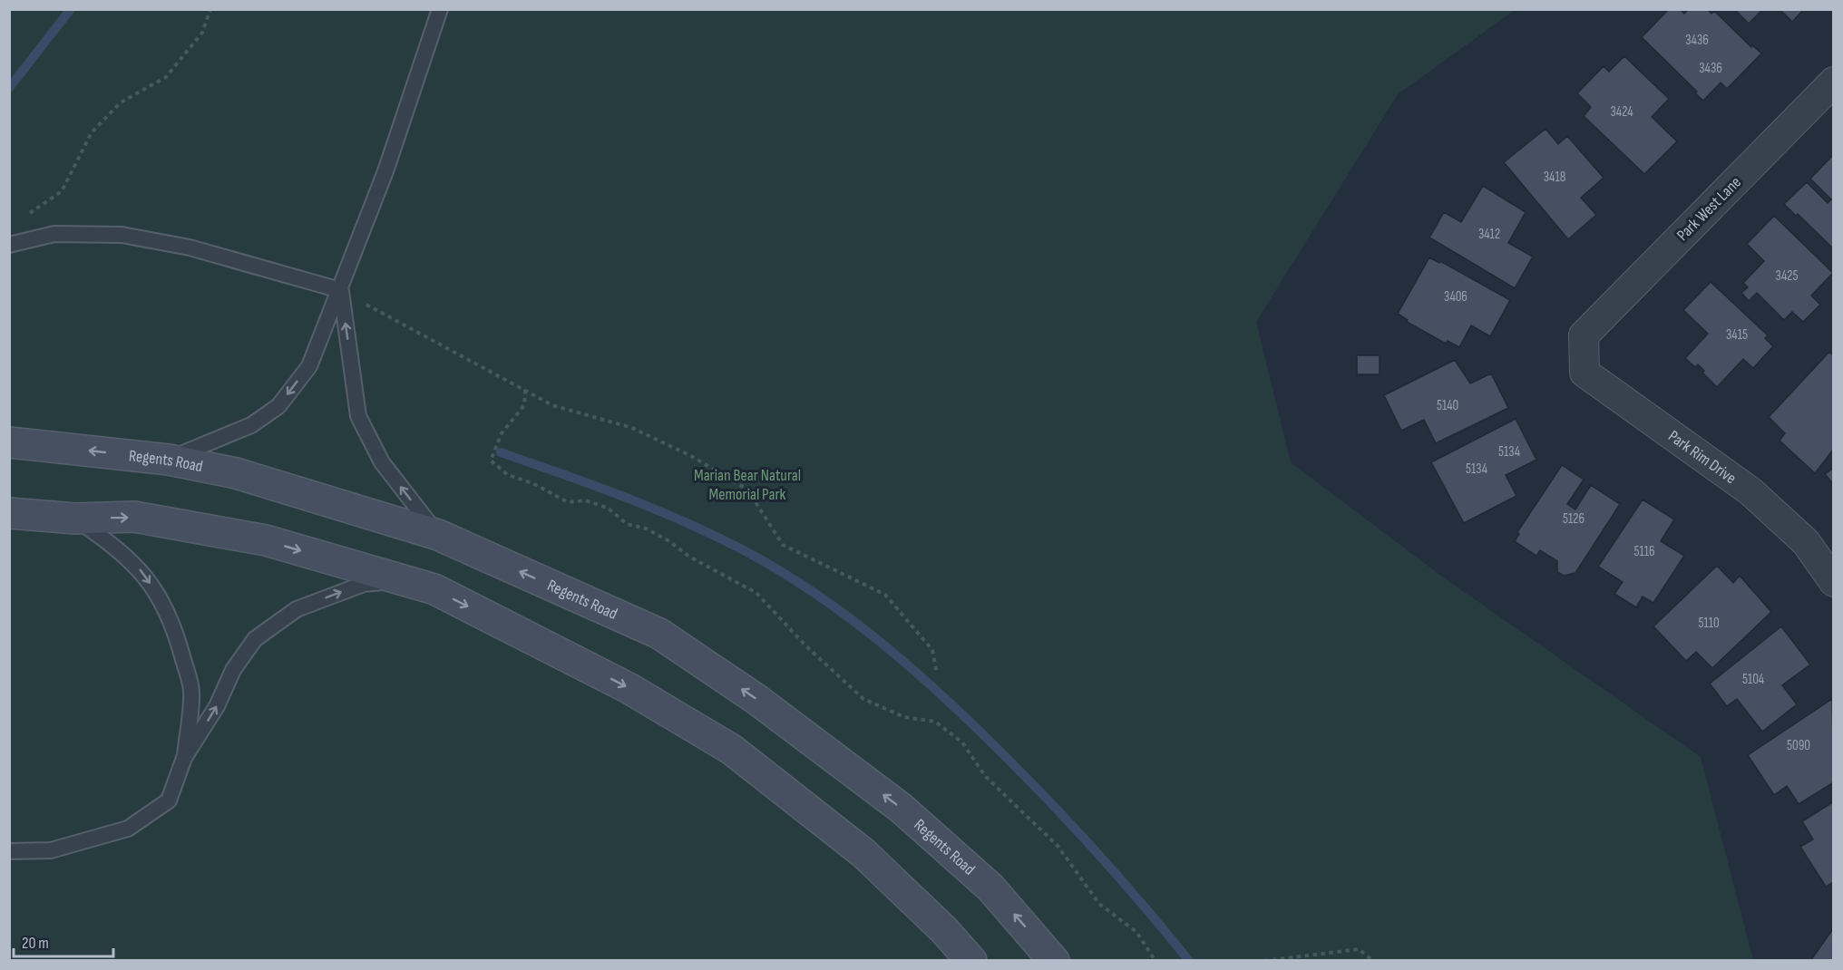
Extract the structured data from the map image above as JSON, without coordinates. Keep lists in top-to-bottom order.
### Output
{
  "streets": {
    "main road": ["Regents Road"],
    "street": ["Park West Lane", "Park Rim Drive"]
  },
  "crossings": [
    ["Park West Lane", "Park Rim Drive"]
  ],
  "parks": ["Marian Bear Natural Memorial Park"],
  "house_numbers": [
    "3436",
    "3436",
    "3424",
    "3418",
    "3412",
    "3425",
    "3406",
    "3415",
    "5140",
    "5134",
    "5134",
    "5126",
    "5116",
    "5110",
    "5104",
    "5090"
  ],
  "scale_bar": "20 m"
}
